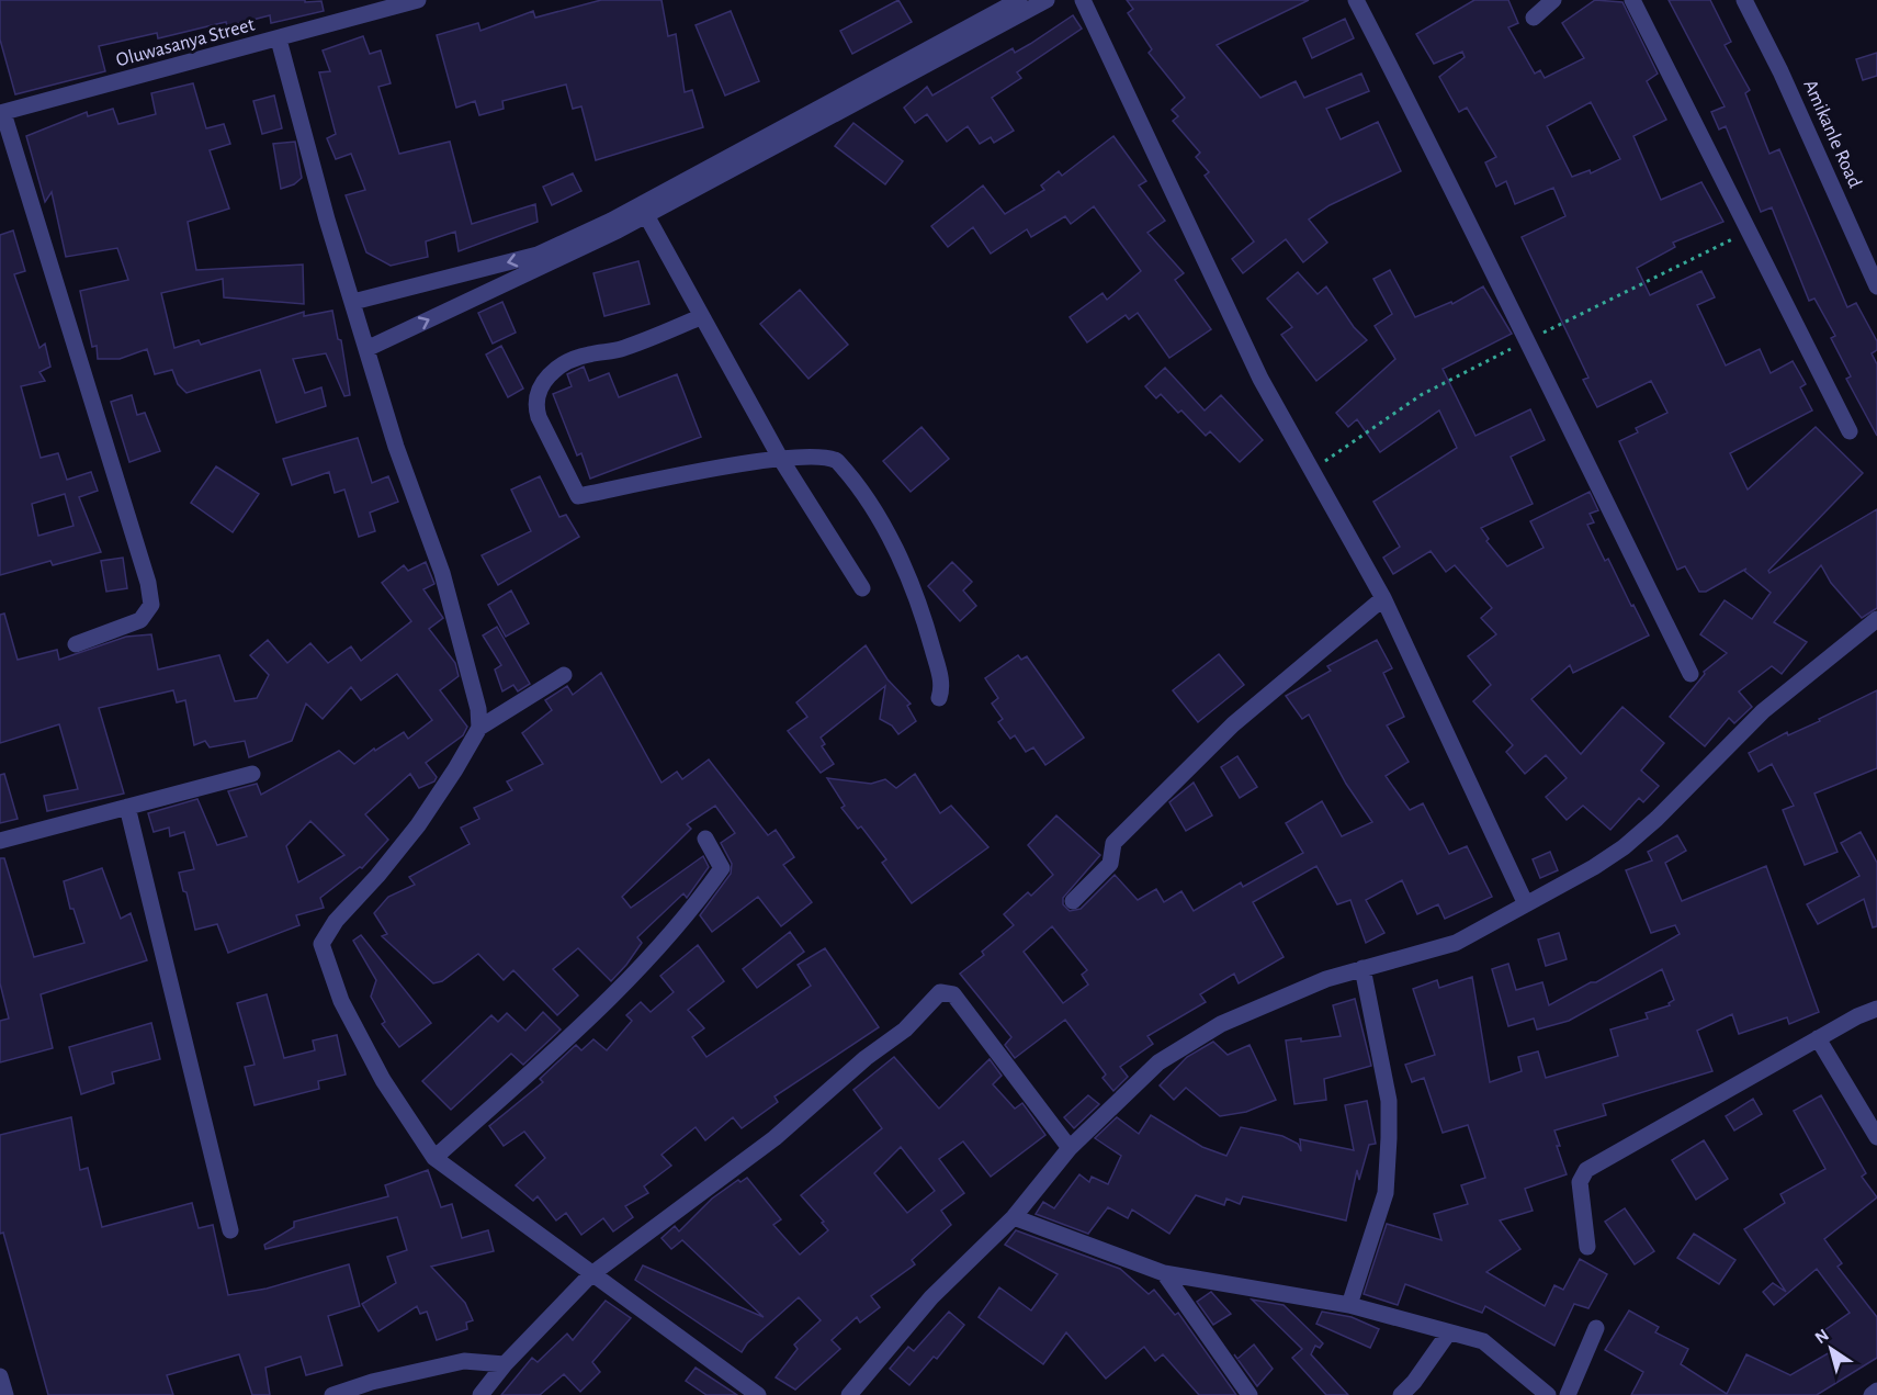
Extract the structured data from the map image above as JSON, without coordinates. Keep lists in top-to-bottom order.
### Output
{
  "streets": {
    "street": ["Oluwasanya Street", "Amikanle Road"]
  },
  "north": "top left"
}
